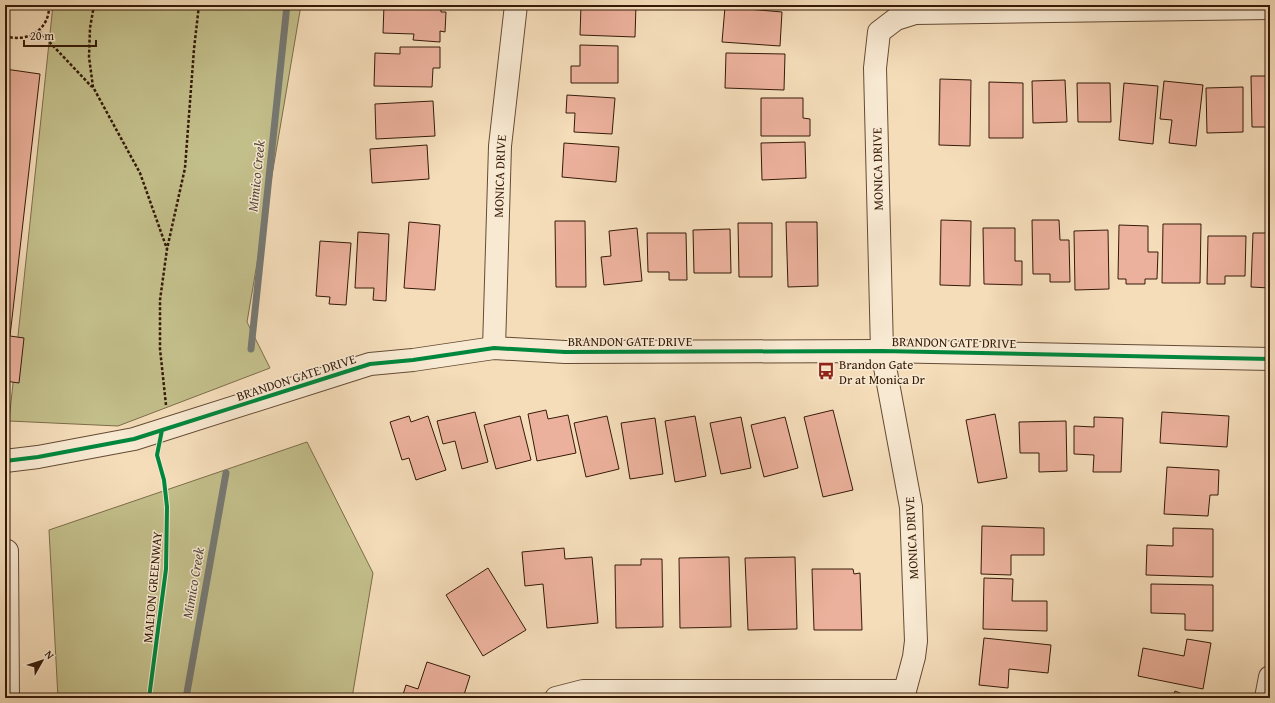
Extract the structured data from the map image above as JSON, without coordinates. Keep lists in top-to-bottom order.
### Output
{
  "streets": {
    "street": ["MONICA DRIVE", "BRANDON GATE DRIVE"],
    "cycle path": ["MALTON GREENWAY"]
  },
  "crossings": [
    ["MONICA DRIVE", "BRANDON GATE DRIVE"]
  ],
  "water": ["Mimico Creek"],
  "places": {
    "bus stop": ["Brandon Gate Dr at Monica Dr"]
  },
  "scale_bar": "20 m",
  "north": "top right"
}
